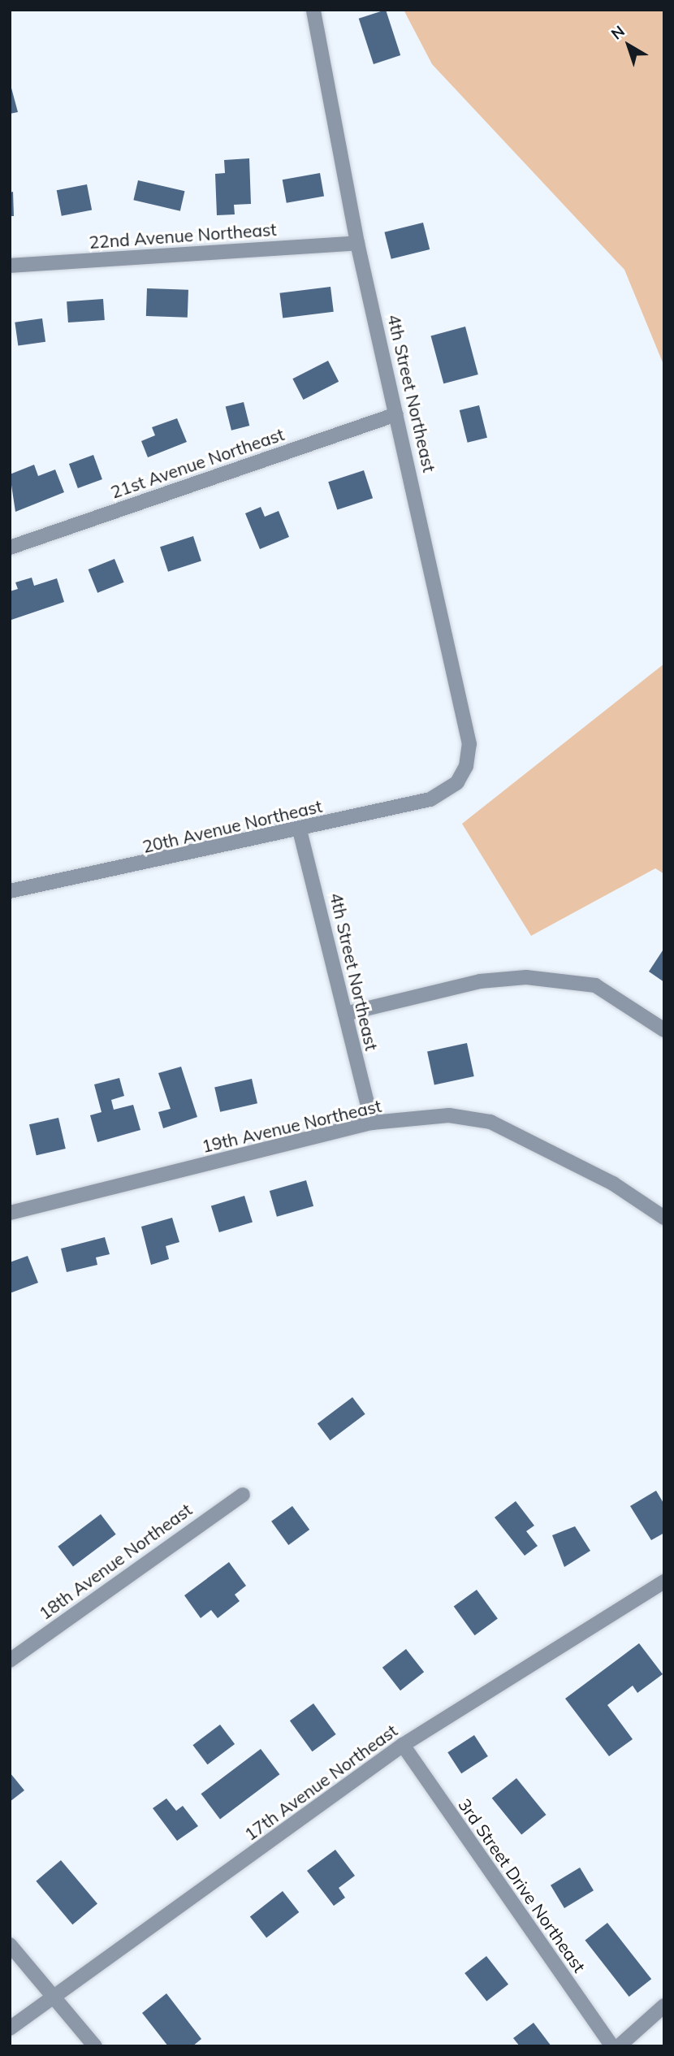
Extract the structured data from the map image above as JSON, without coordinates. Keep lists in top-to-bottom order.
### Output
{
  "streets": {
    "street": [
      "22nd Avenue Northeast",
      "4th Street Northeast",
      "21st Avenue Northeast",
      "20th Avenue Northeast",
      "19th Avenue Northeast",
      "18th Avenue Northeast",
      "17th Avenue Northeast",
      "3rd Street Drive Northeast"
    ]
  },
  "crossings": [
    ["22nd Avenue Northeast", "4th Street Northeast"],
    ["4th Street Northeast", "21st Avenue Northeast"],
    ["4th Street Northeast", "20th Avenue Northeast"],
    ["4th Street Northeast", "19th Avenue Northeast"],
    ["17th Avenue Northeast", "3rd Street Drive Northeast"]
  ],
  "north": "top left"
}
